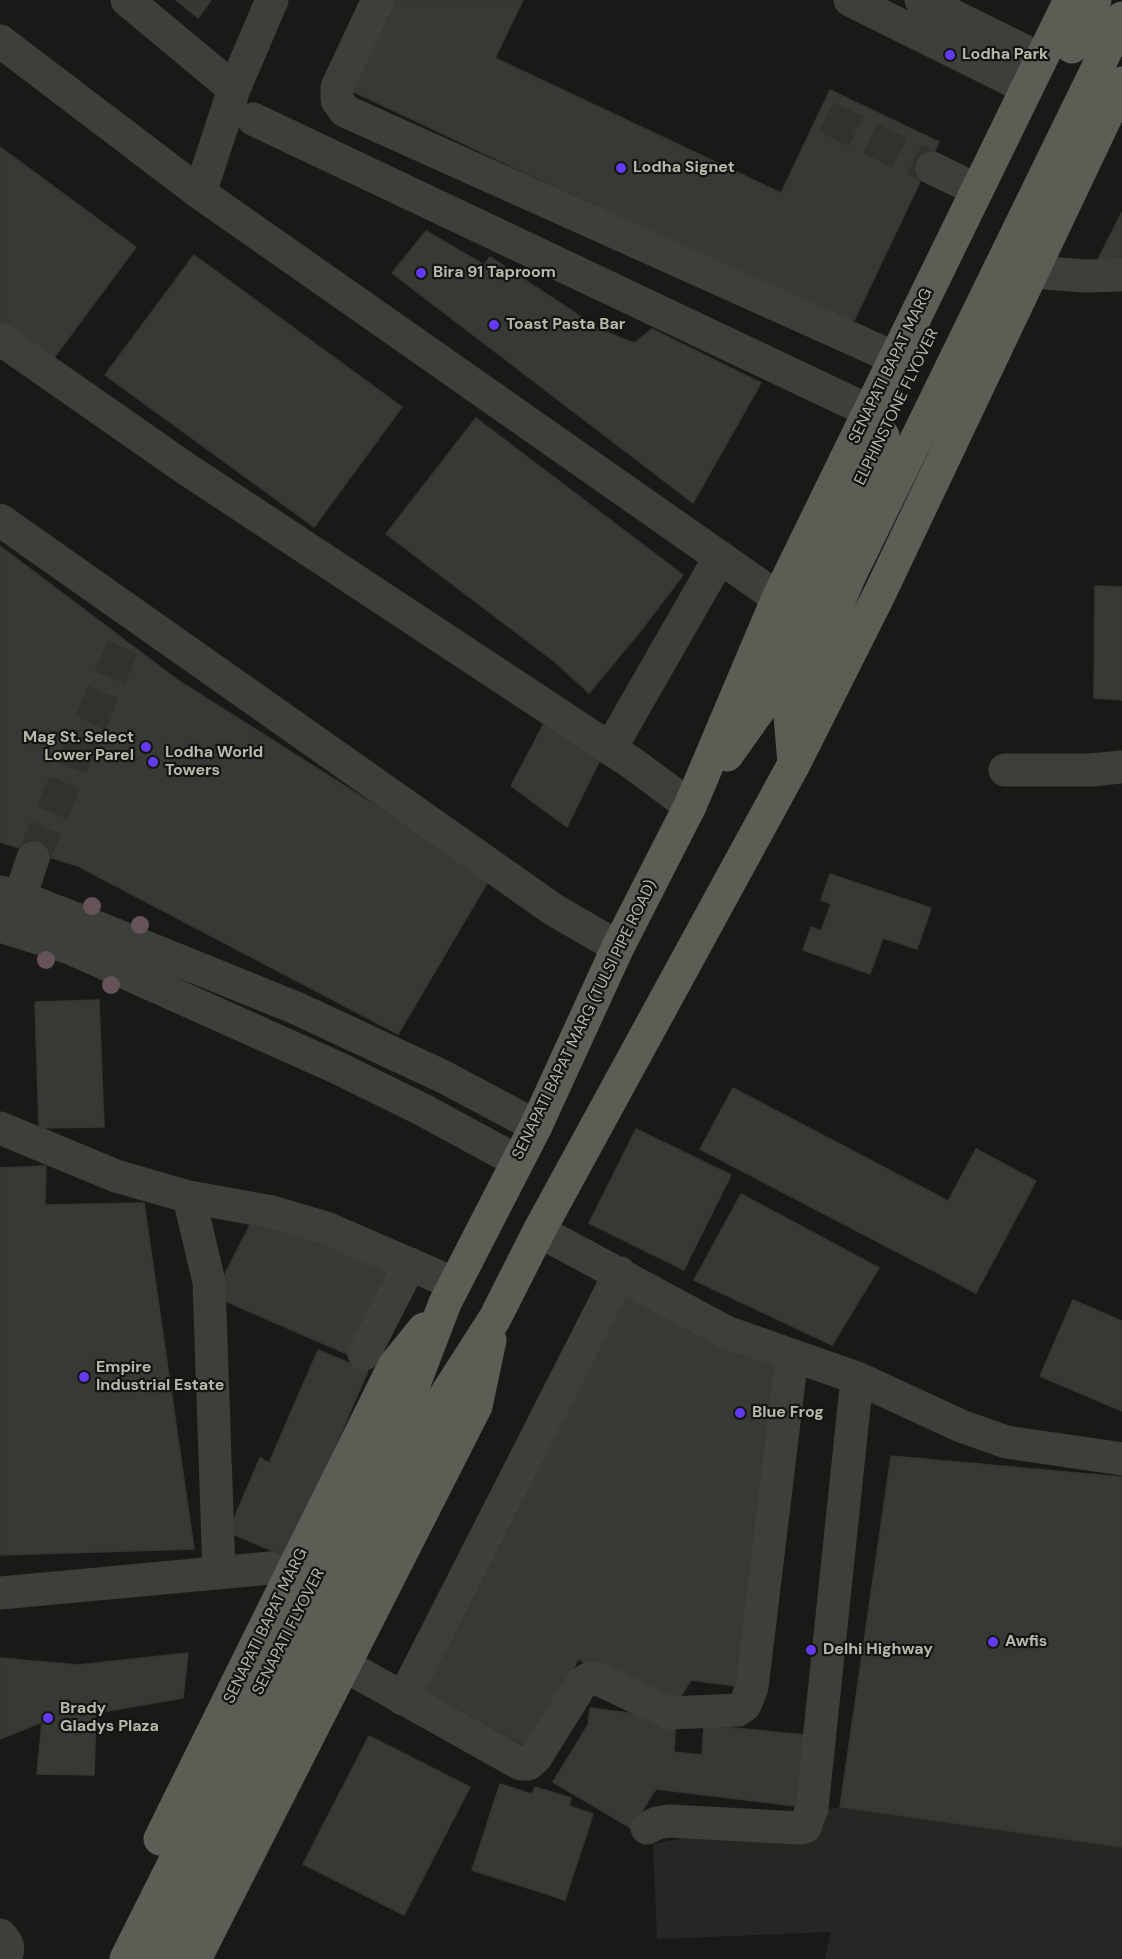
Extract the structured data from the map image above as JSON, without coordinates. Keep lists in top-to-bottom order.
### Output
{
  "streets": {
    "main road": [
      "SENAPATI BAPAT MARG",
      "ELPHINSTONE FLYOVER",
      "SENAPATI BAPAT MARG (TULSI PIPE ROAD)",
      "SENAPATI FLYOVER"
    ]
  },
  "crossings": [
    ["SENAPATI BAPAT MARG", "SENAPATI BAPAT MARG (TULSI PIPE ROAD)"],
    ["SENAPATI BAPAT MARG", "SENAPATI FLYOVER"],
    ["ELPHINSTONE FLYOVER", "SENAPATI BAPAT MARG (TULSI PIPE ROAD)"],
    ["SENAPATI BAPAT MARG (TULSI PIPE ROAD)", "SENAPATI FLYOVER"]
  ],
  "places": [
    "Lodha Park",
    "Lodha Signet",
    "Bira 91 Taproom",
    "Toast Pasta Bar",
    "Mag St. Select Lower Parel",
    "Lodha World Towers",
    "Empire Industrial Estate",
    "Blue Frog",
    "Awfis",
    "Delhi Highway",
    "Brady Gladys Plaza"
  ]
}
